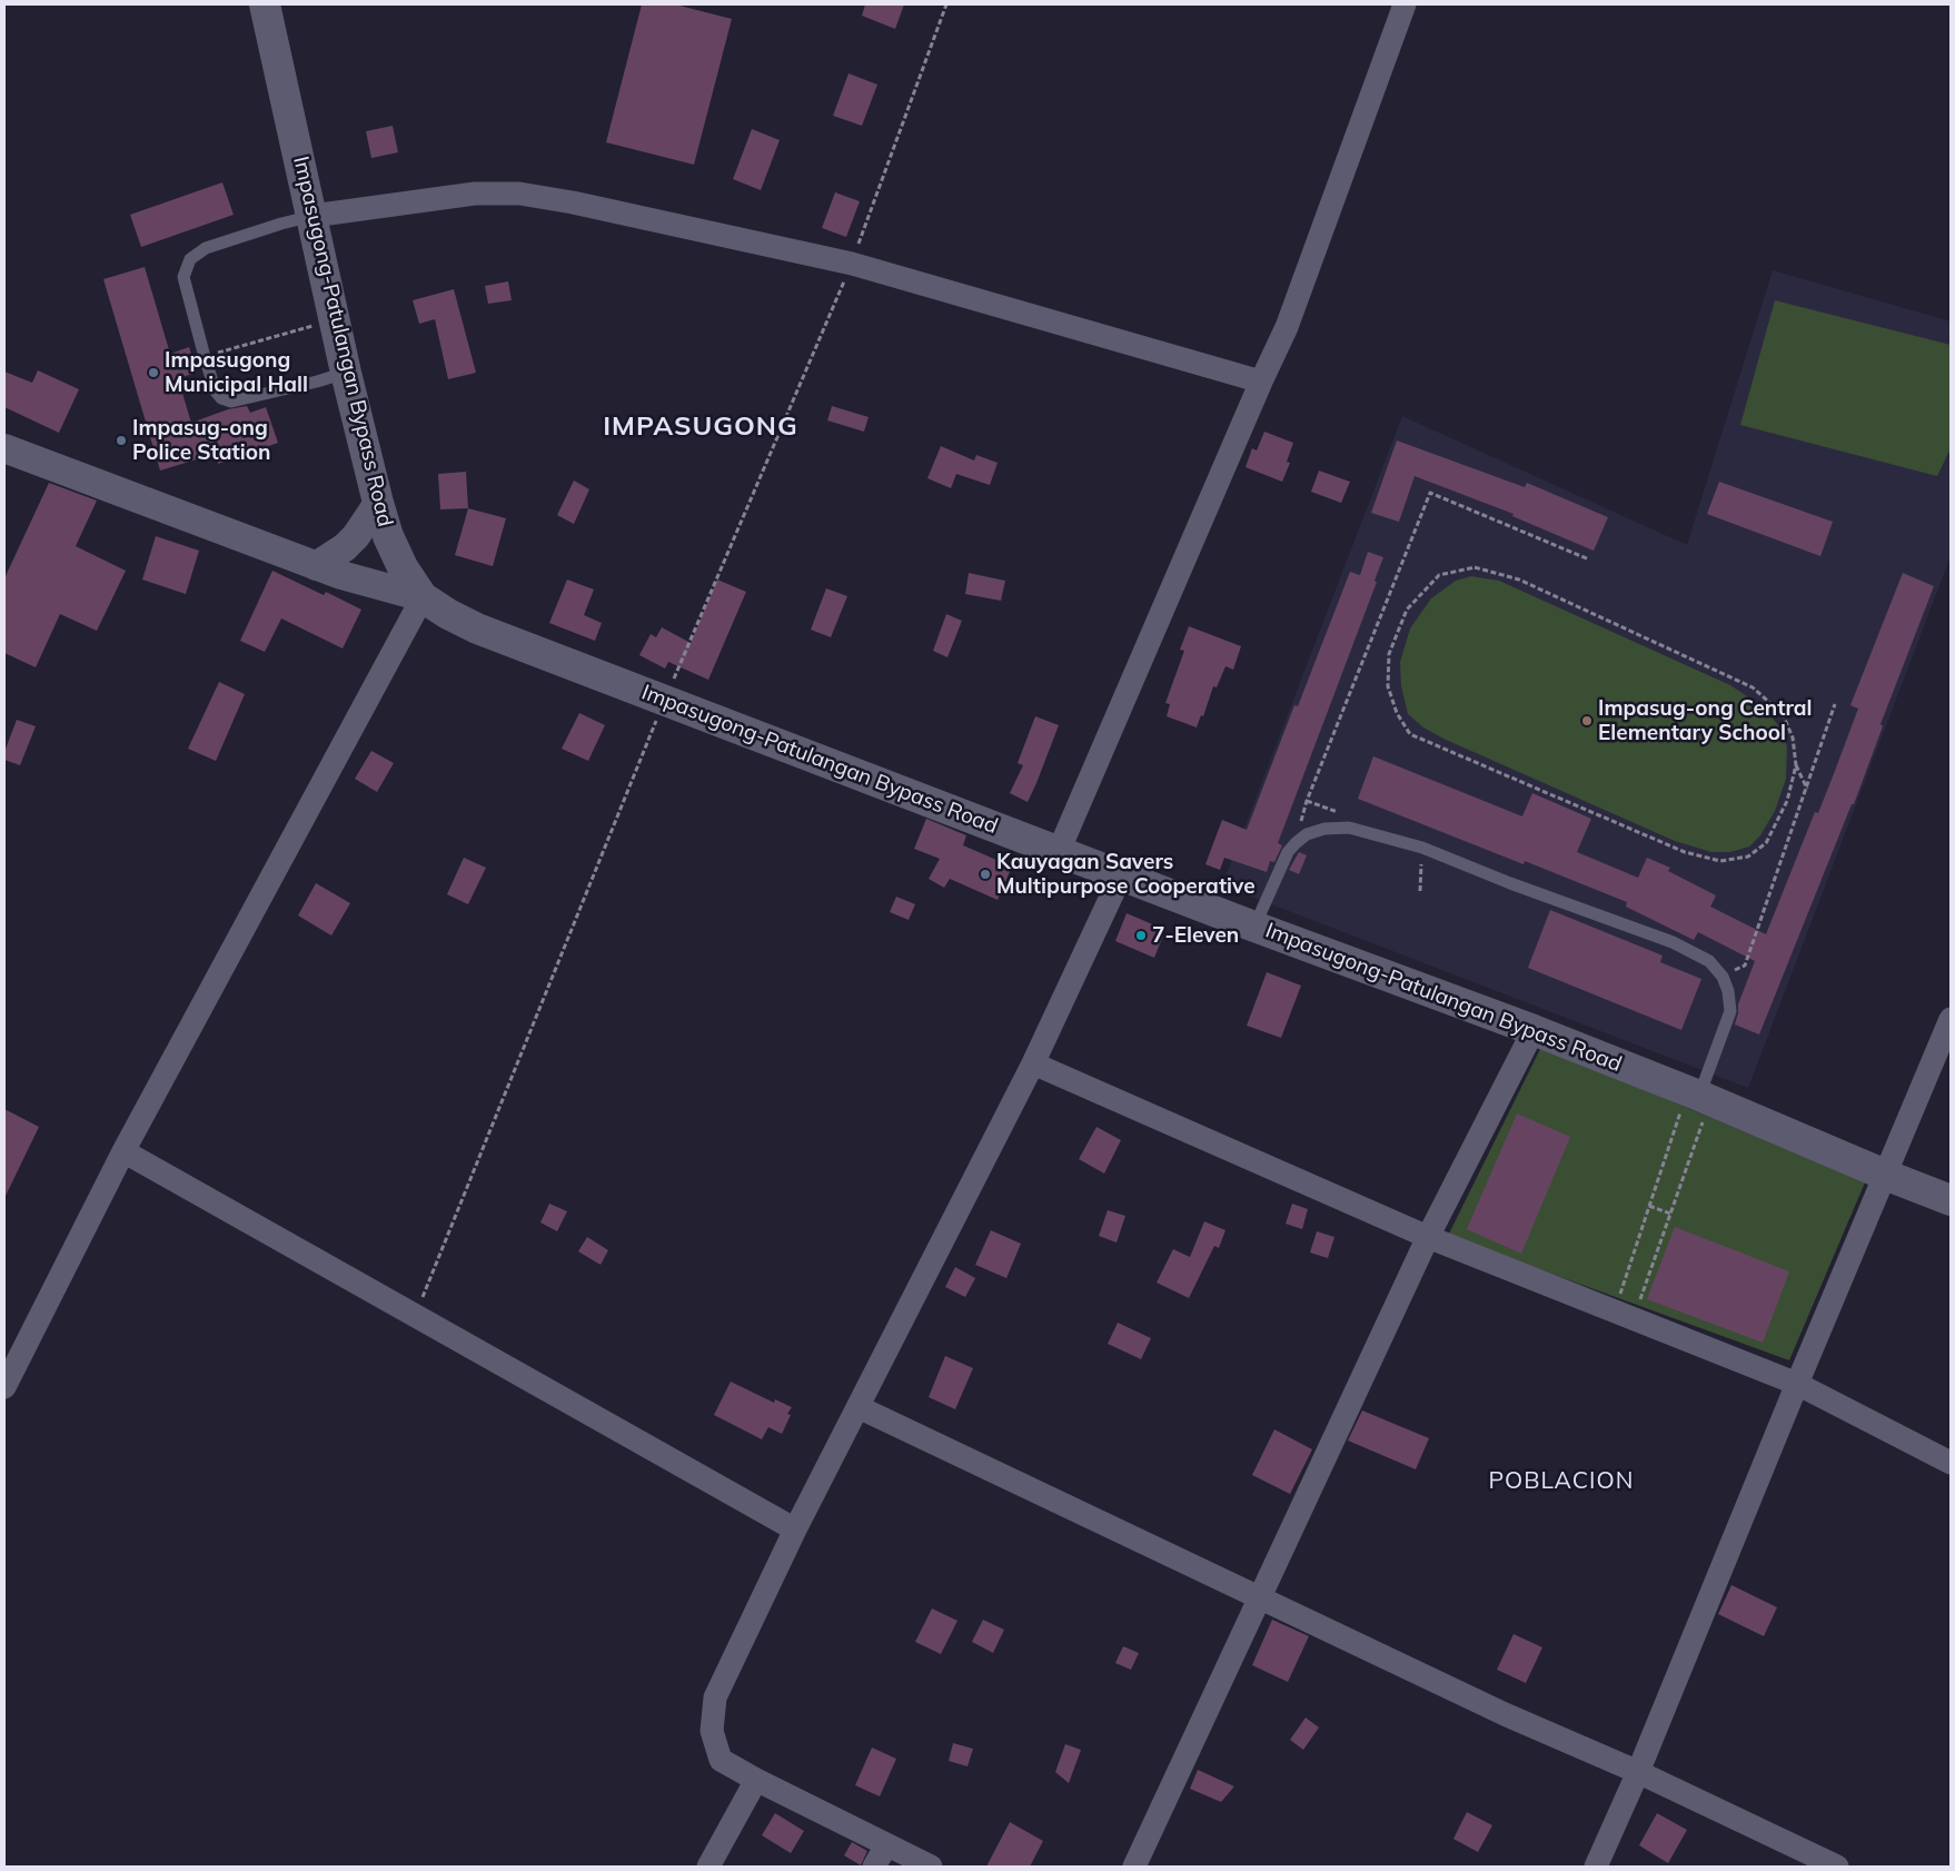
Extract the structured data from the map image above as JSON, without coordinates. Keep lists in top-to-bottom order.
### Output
{
  "streets": {
    "main road": ["Impasugong-Patulangan Bypass Road"]
  },
  "districts": ["IMPASUGONG", "POBLACION"],
  "places": [
    "Impasugong Municipal Hall",
    "Impasug-ong Police Station",
    "Impasug-ong Central Elementary School",
    "Kauyagan Savers Multipurpose Cooperative",
    "7-Eleven"
  ]
}
